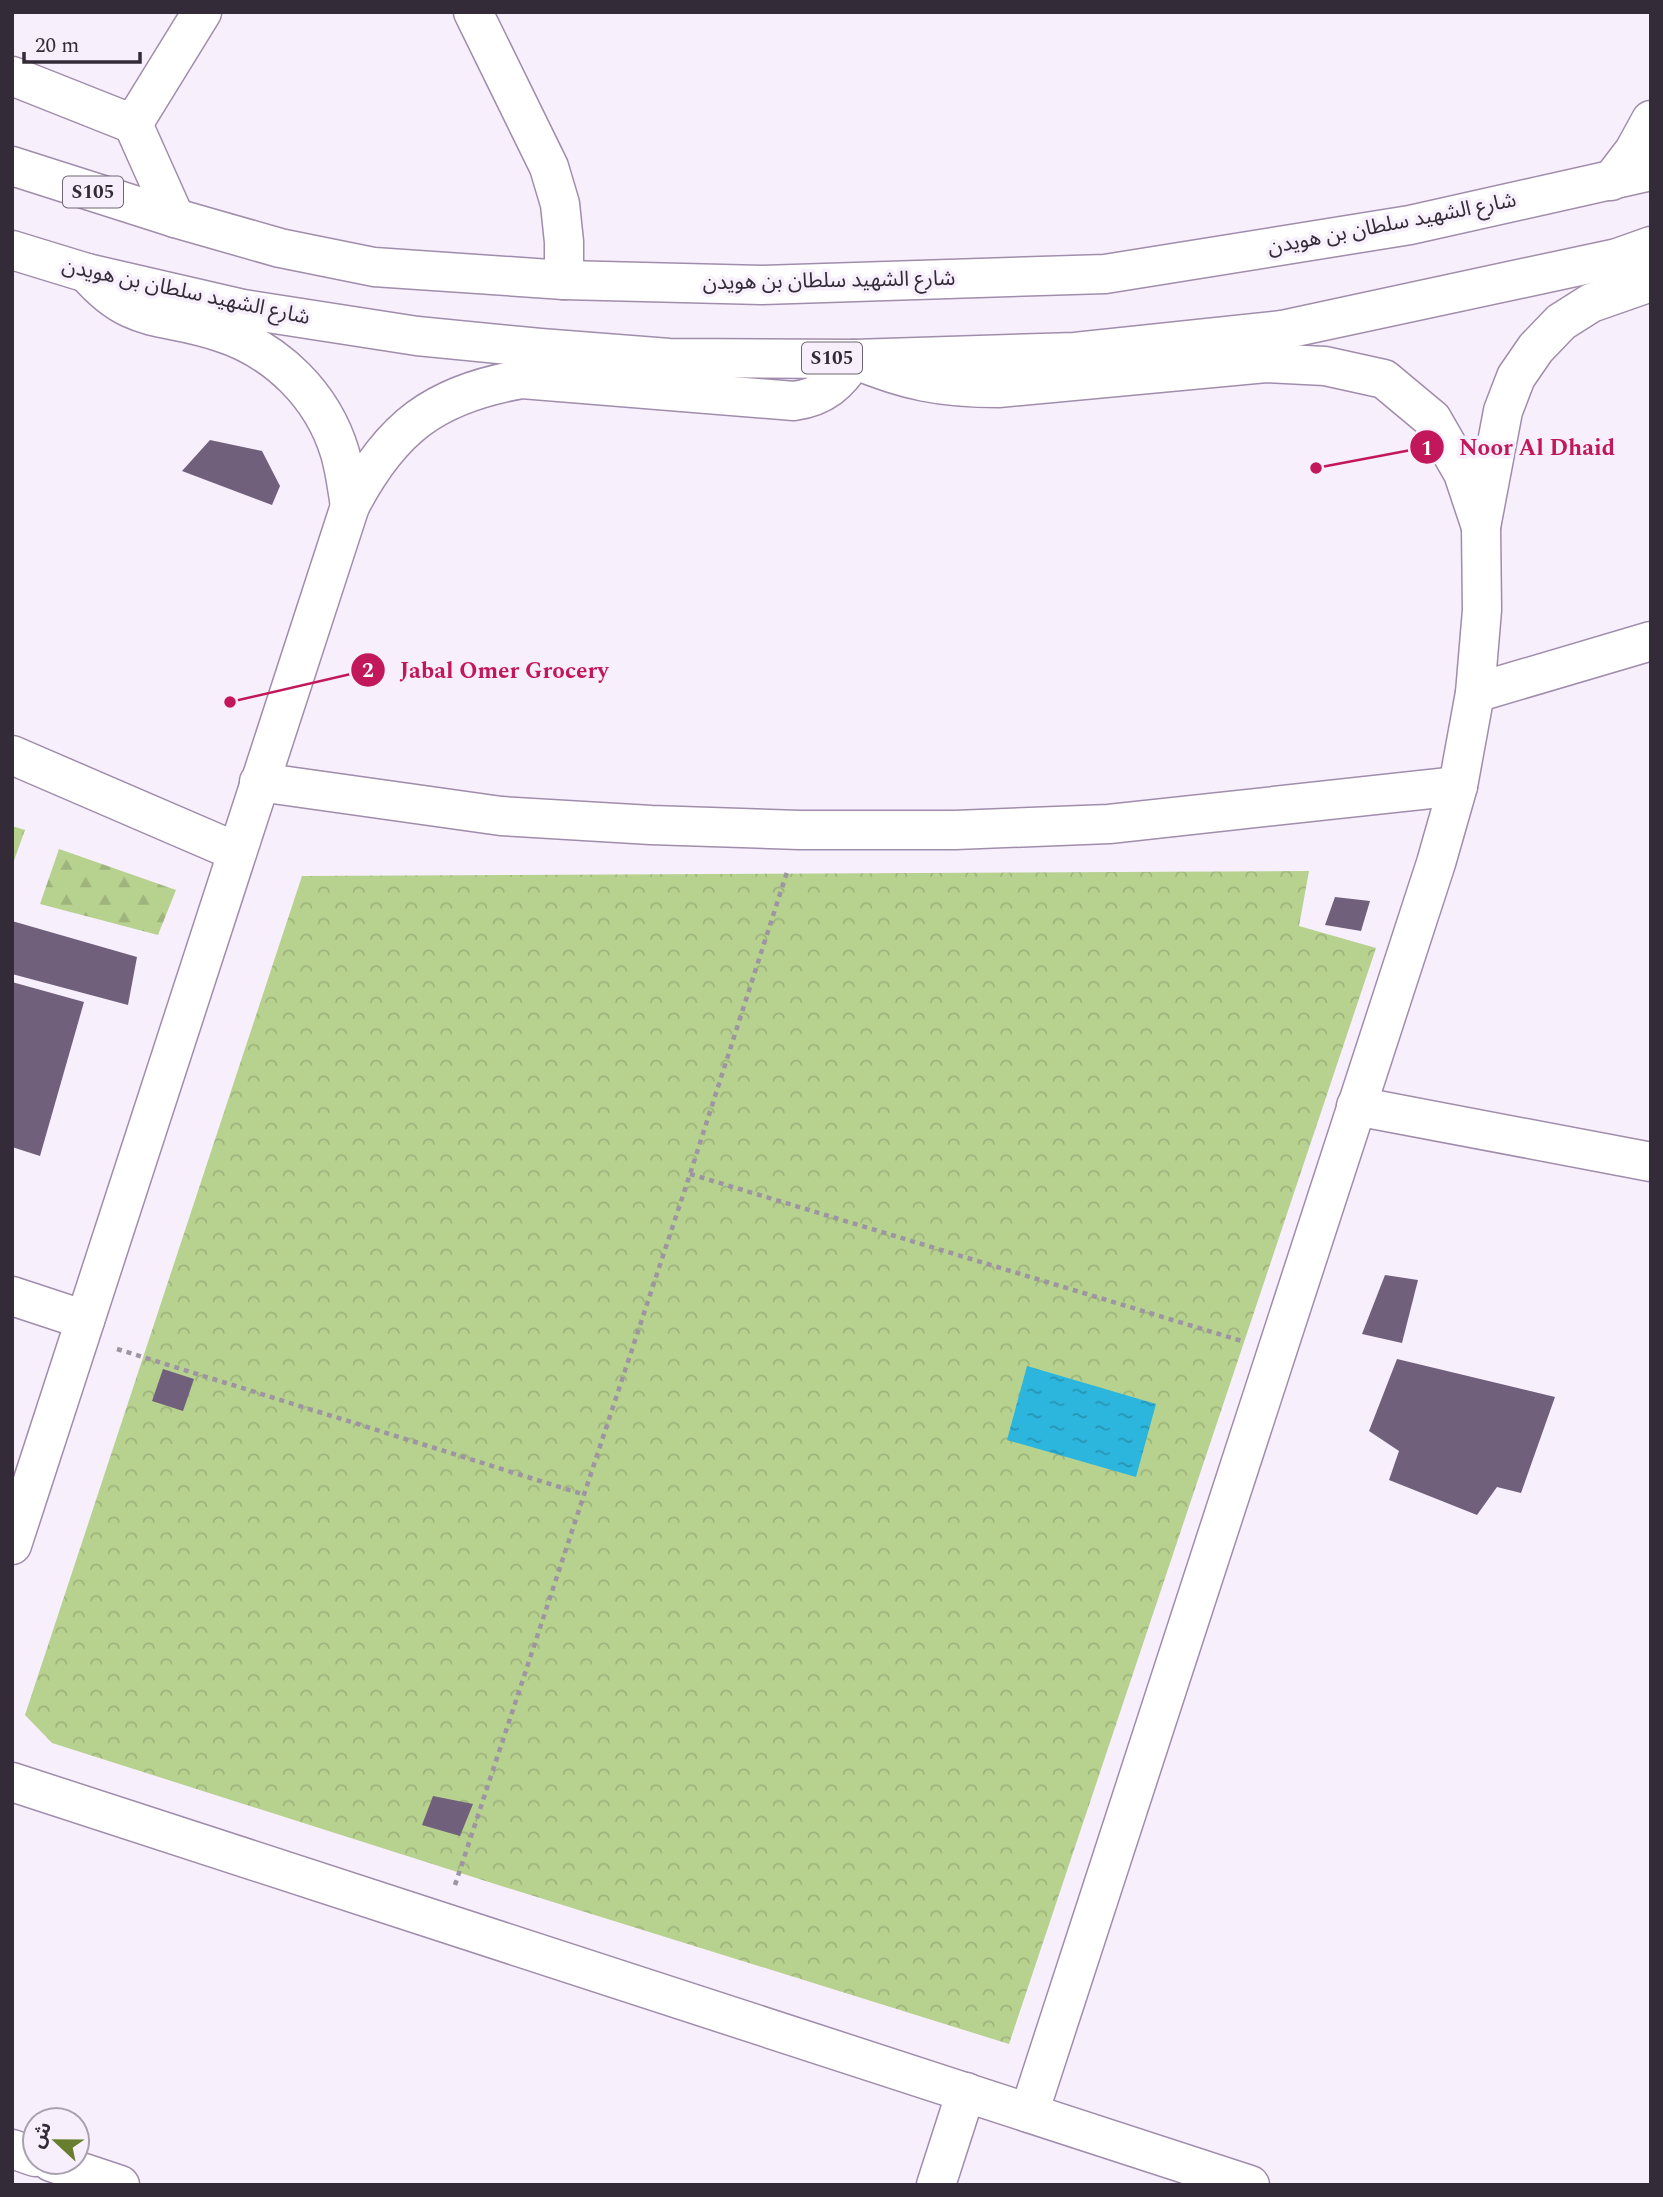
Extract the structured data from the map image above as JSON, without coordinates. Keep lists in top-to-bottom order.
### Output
{
  "streets": {
    "main road": ["S105", "شارع الشهيد سلطان بن هويدن"]
  },
  "places": ["Noor Al Dhaid", "Jabal Omer Grocery"],
  "scale_bar": "20 m",
  "north": "left"
}
